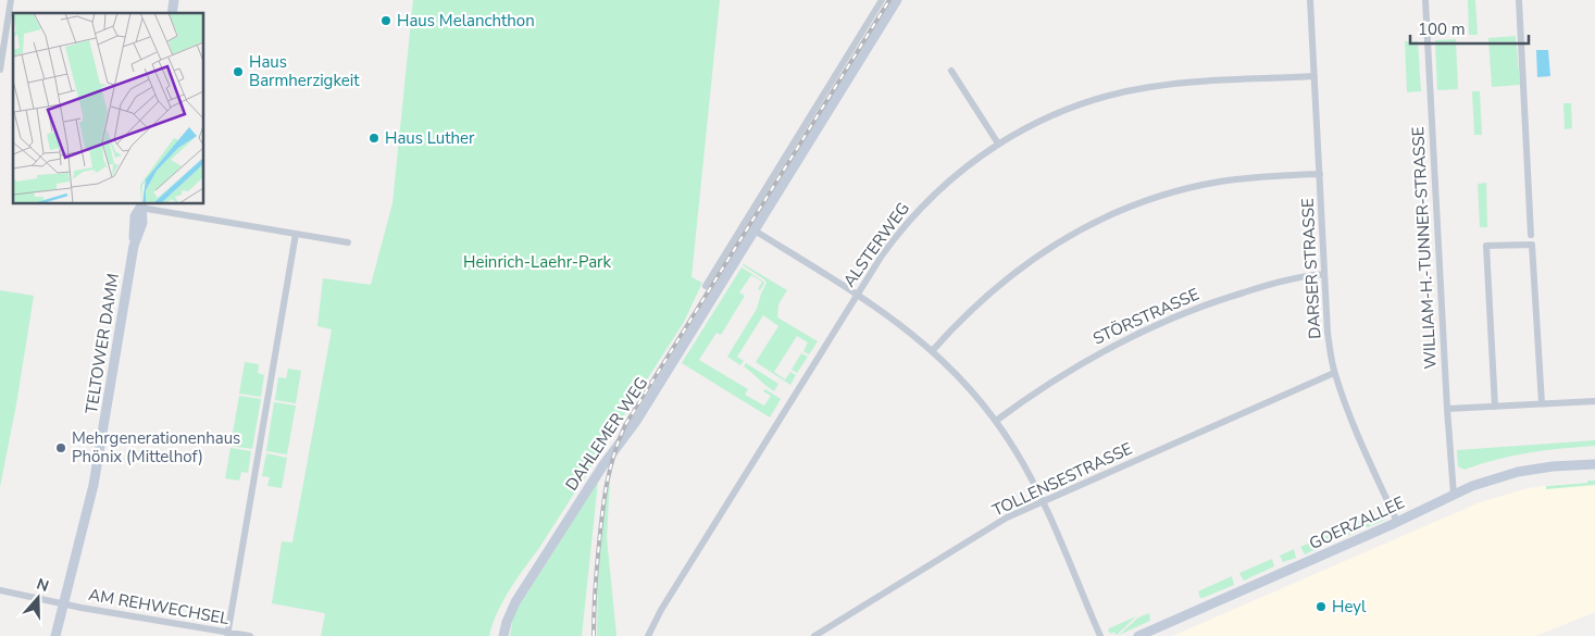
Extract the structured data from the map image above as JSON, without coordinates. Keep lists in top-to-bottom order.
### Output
{
  "streets": {
    "main road": ["TELTOWER DAMM", "DAHLEMER WEG", "GOERZALLEE"],
    "street": [
      "ALSTERWEG",
      "WILLIAM-H.-TUNNER-STRASSE",
      "DARSER STRASSE",
      "STÖRSTRASSE",
      "TOLLENSESTRASSE",
      "AM REHWECHSEL"
    ]
  },
  "crossings": [
    ["ALSTERWEG", "DARSER STRASSE"],
    ["WILLIAM-H.-TUNNER-STRASSE", "GOERZALLEE"],
    ["DARSER STRASSE", "STÖRSTRASSE"],
    ["DARSER STRASSE", "TOLLENSESTRASSE"],
    ["DARSER STRASSE", "GOERZALLEE"],
    ["TELTOWER DAMM", "AM REHWECHSEL"]
  ],
  "parks": ["Heinrich-Laehr-Park"],
  "places": [
    "Haus Melanchthon",
    "Haus Barmherzigkeit",
    "Haus Luther",
    "Mehrgenerationenhaus Phönix (Mittelhof)",
    "Heyl"
  ],
  "scale_bar": "100 m",
  "north": "top"
}
